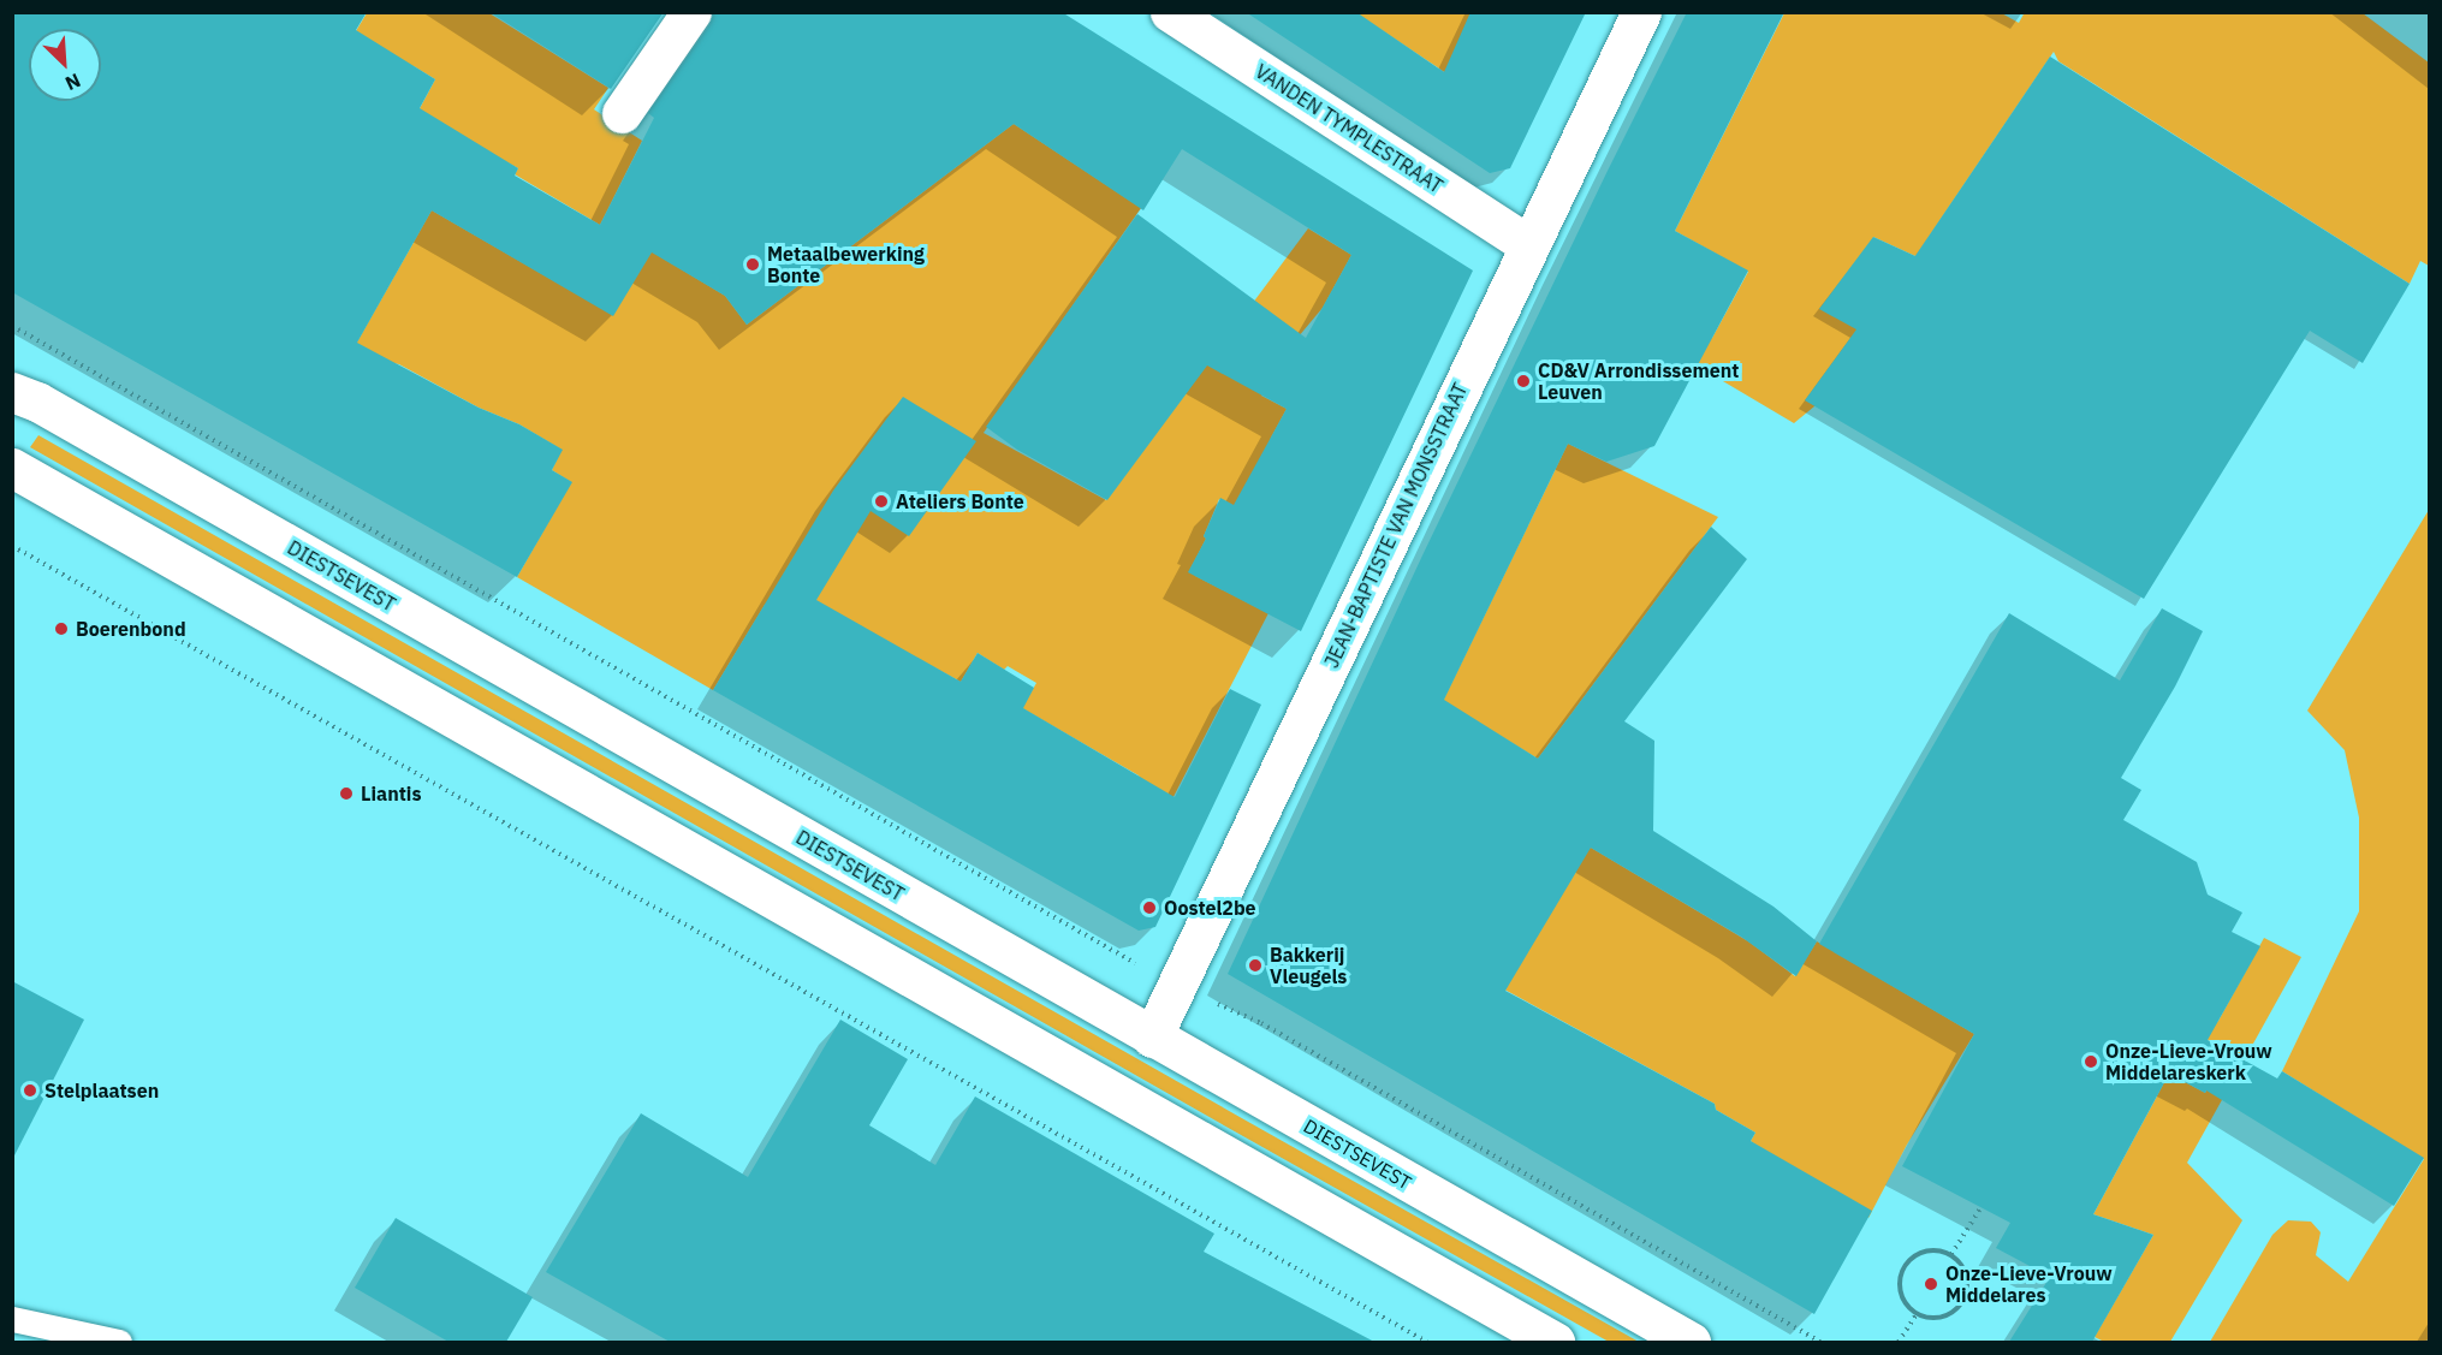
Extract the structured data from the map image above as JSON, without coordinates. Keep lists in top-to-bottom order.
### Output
{
  "streets": {
    "main road": ["VANDEN TYMPLESTRAAT", "JEAN-BAPTISTE VAN MONSSTRAAT", "DIESTSEVEST"]
  },
  "crossings": [
    ["VANDEN TYMPLESTRAAT", "JEAN-BAPTISTE VAN MONSSTRAAT"],
    ["JEAN-BAPTISTE VAN MONSSTRAAT", "DIESTSEVEST"]
  ],
  "places": [
    "Metaalbewerking Bonte",
    "CD&V Arrondissement Leuven",
    "Ateliers Bonte",
    "Boerenbond",
    "Liantis",
    "Oostel2be",
    "Bakkerij Vleugels",
    "Onze-Lieve-Vrouw Middelareskerk",
    "Stelplaatsen",
    "Onze-Lieve-Vrouw Middelares"
  ],
  "north": "bottom right"
}
